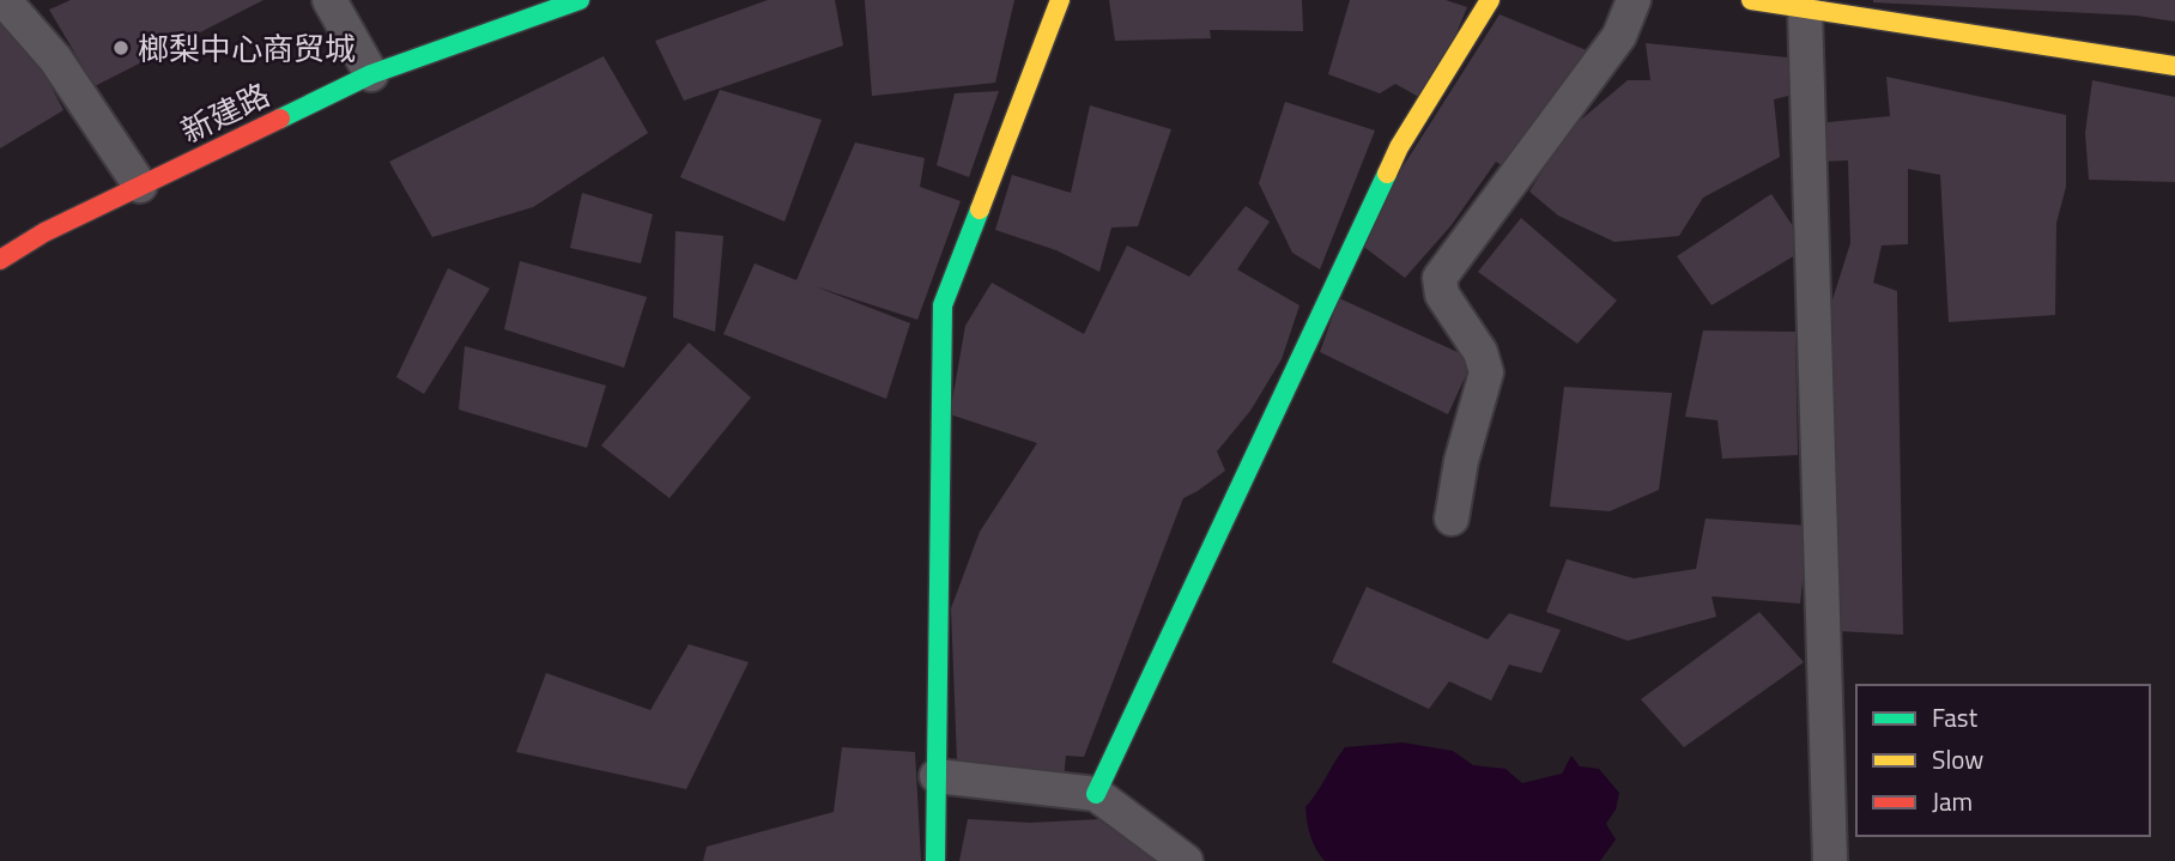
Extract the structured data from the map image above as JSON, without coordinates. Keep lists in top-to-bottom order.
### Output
{
  "streets": {
    "street": ["新建路"]
  },
  "places": ["榔梨中心商贸城"],
  "legend": ["Fast", "Slow", "Jam"]
}
